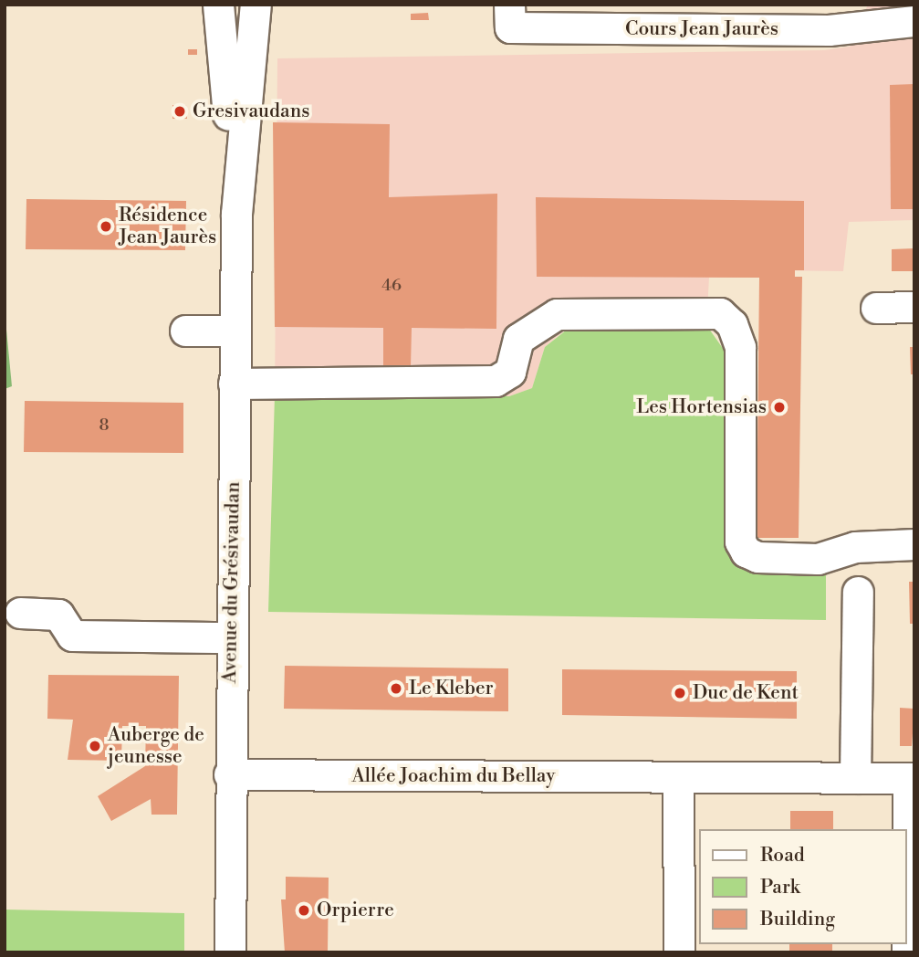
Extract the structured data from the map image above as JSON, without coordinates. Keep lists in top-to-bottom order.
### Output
{
  "streets": {
    "street": ["Cours Jean Jaurès", "Avenue du Grésivaudan", "Allée Joachim du Bellay"]
  },
  "crossings": [
    ["Avenue du Grésivaudan", "Allée Joachim du Bellay"]
  ],
  "places": [
    "Gresivaudans",
    "Résidence Jean Jaurès",
    "Les Hortensias",
    "Le Kleber",
    "Duc de Kent",
    "Auberge de jeunesse",
    "Orpierre"
  ],
  "house_numbers": ["46", "8"],
  "legend": ["Road", "Park", "Building"]
}
